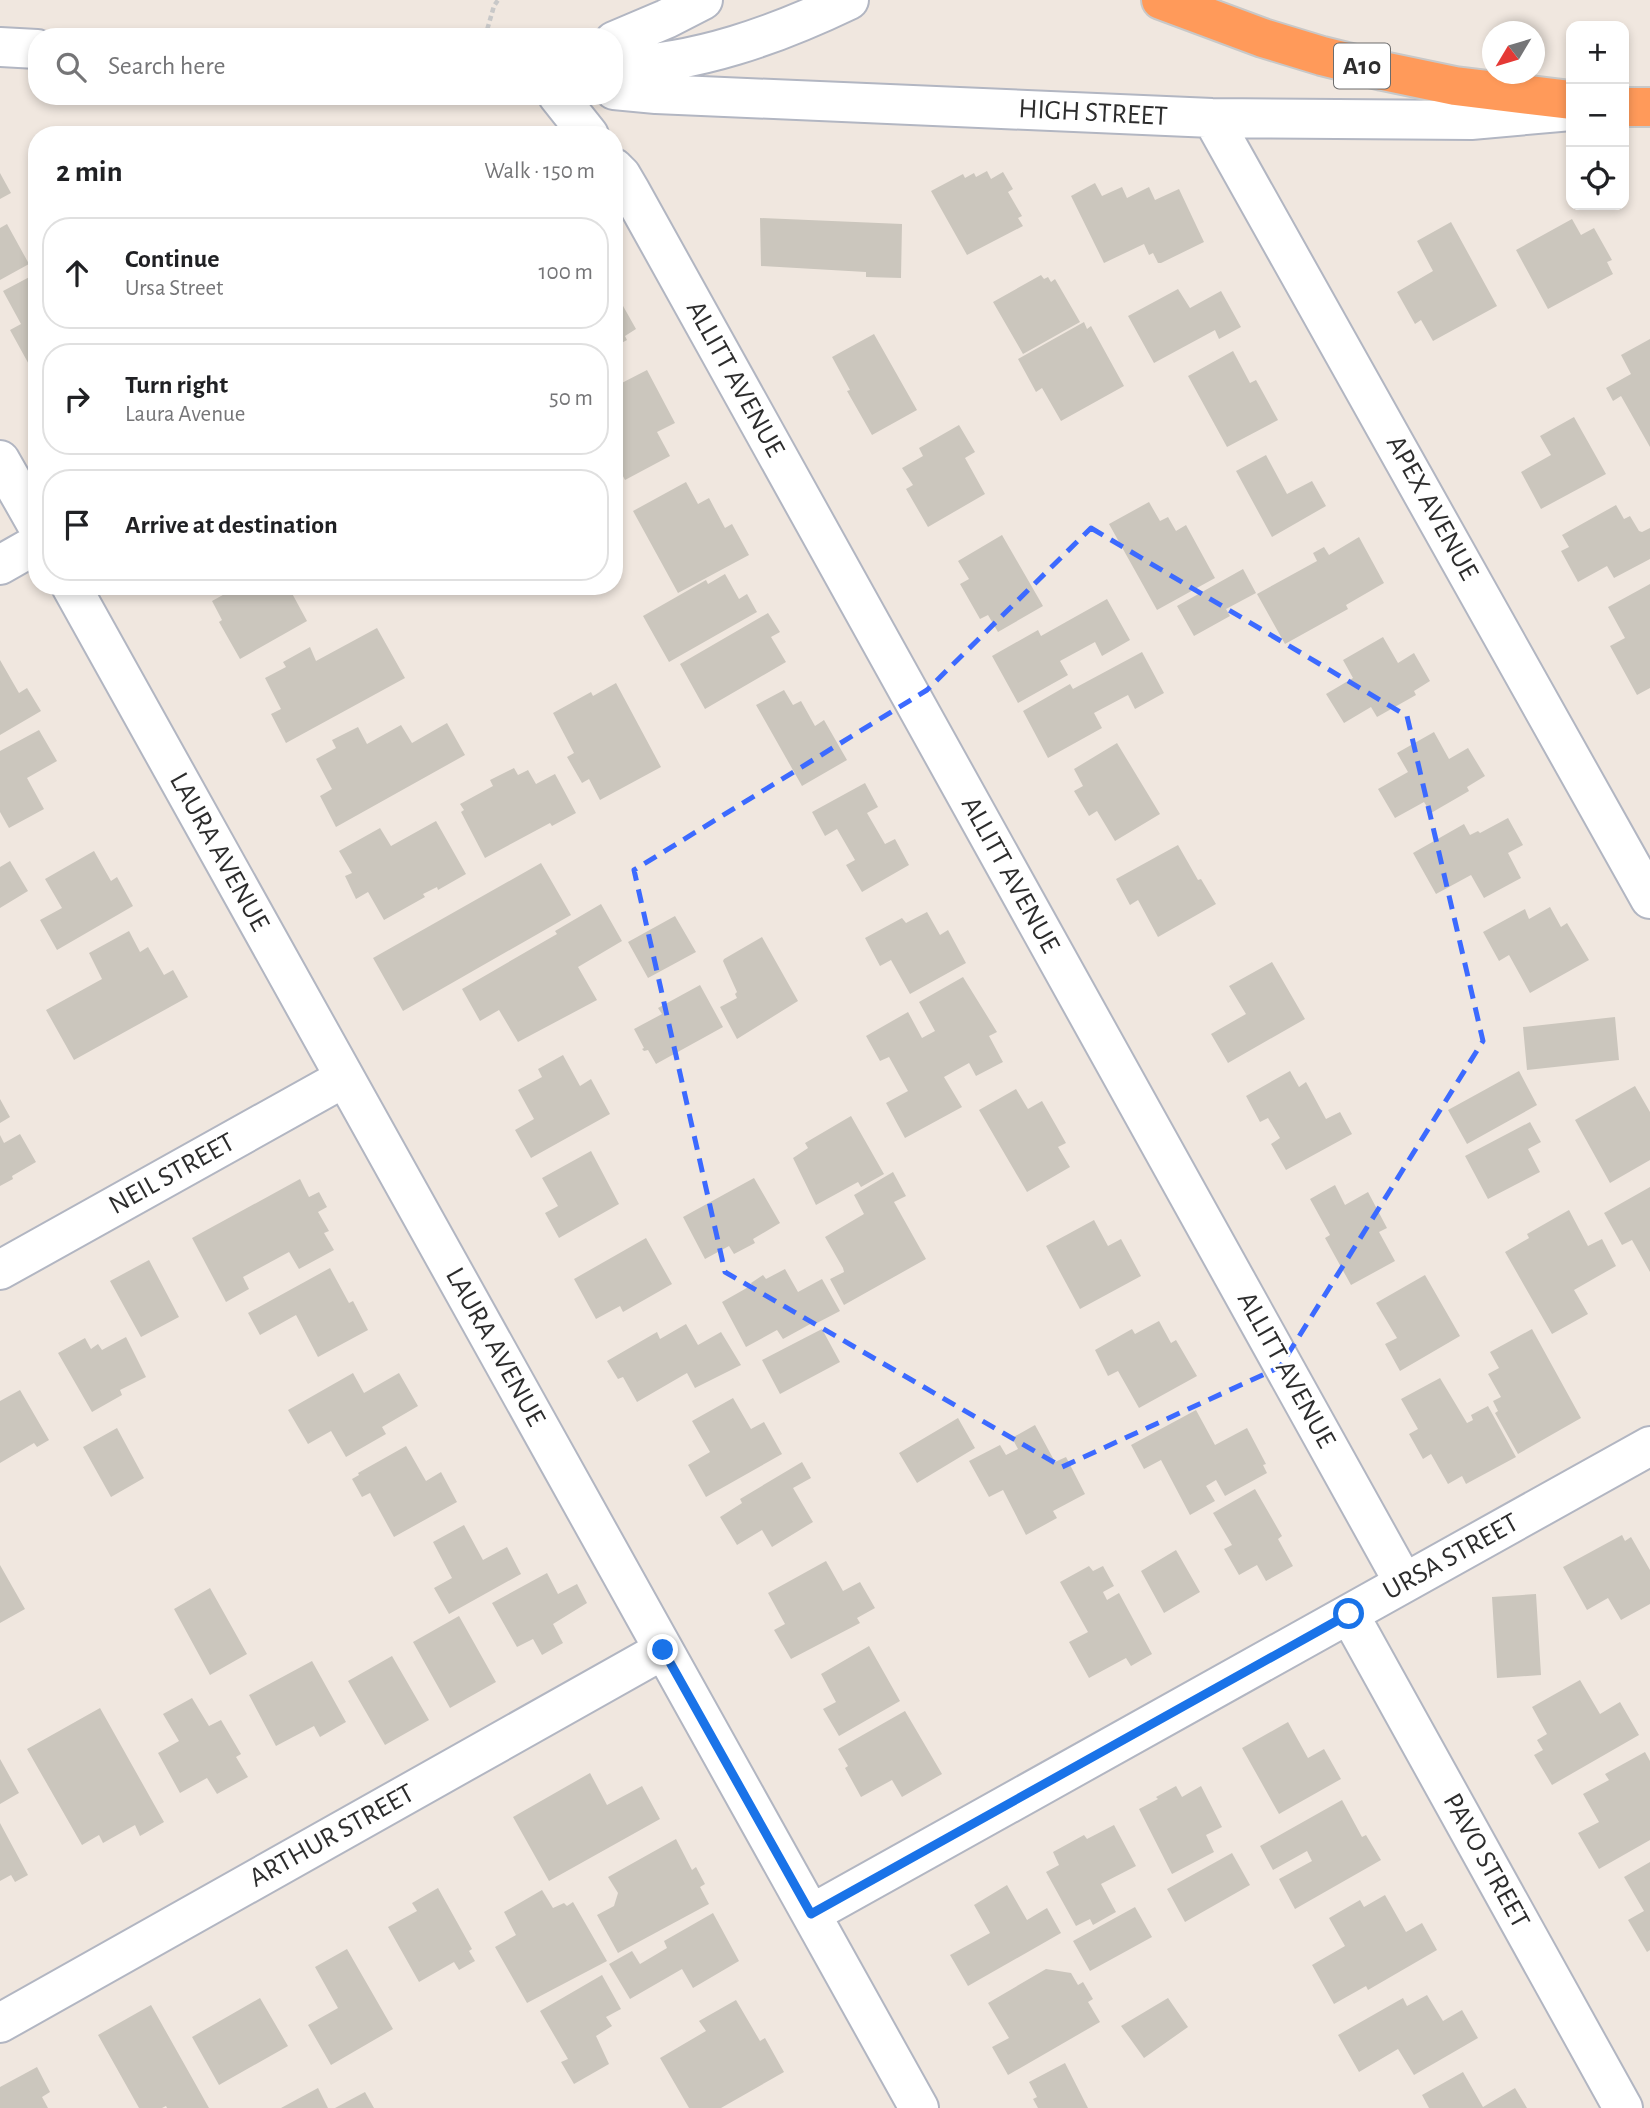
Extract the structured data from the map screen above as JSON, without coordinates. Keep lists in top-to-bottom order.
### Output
{
  "streets": {
    "highway": ["A10"],
    "street": [
      "HIGH STREET",
      "ALLITT AVENUE",
      "APEX AVENUE",
      "LAURA AVENUE",
      "NEIL STREET",
      "URSA STREET",
      "ARTHUR STREET",
      "PAVO STREET"
    ]
  },
  "crossings": [
    ["HIGH STREET", "APEX AVENUE"],
    ["ALLITT AVENUE", "URSA STREET"],
    ["LAURA AVENUE", "NEIL STREET"],
    ["LAURA AVENUE", "URSA STREET"],
    ["LAURA AVENUE", "ARTHUR STREET"],
    ["URSA STREET", "PAVO STREET"]
  ],
  "north": "bottom left",
  "page": {
    "map_buttons": ["+", "−"],
    "search": "Search here",
    "heading": ["2 min", "Walk · 150 m"],
    "list": [
      ["Continue", "Ursa Street", "100 m"],
      ["Turn right", "Laura Avenue", "50 m"],
      "Arrive at destination"
    ]
  }
}
